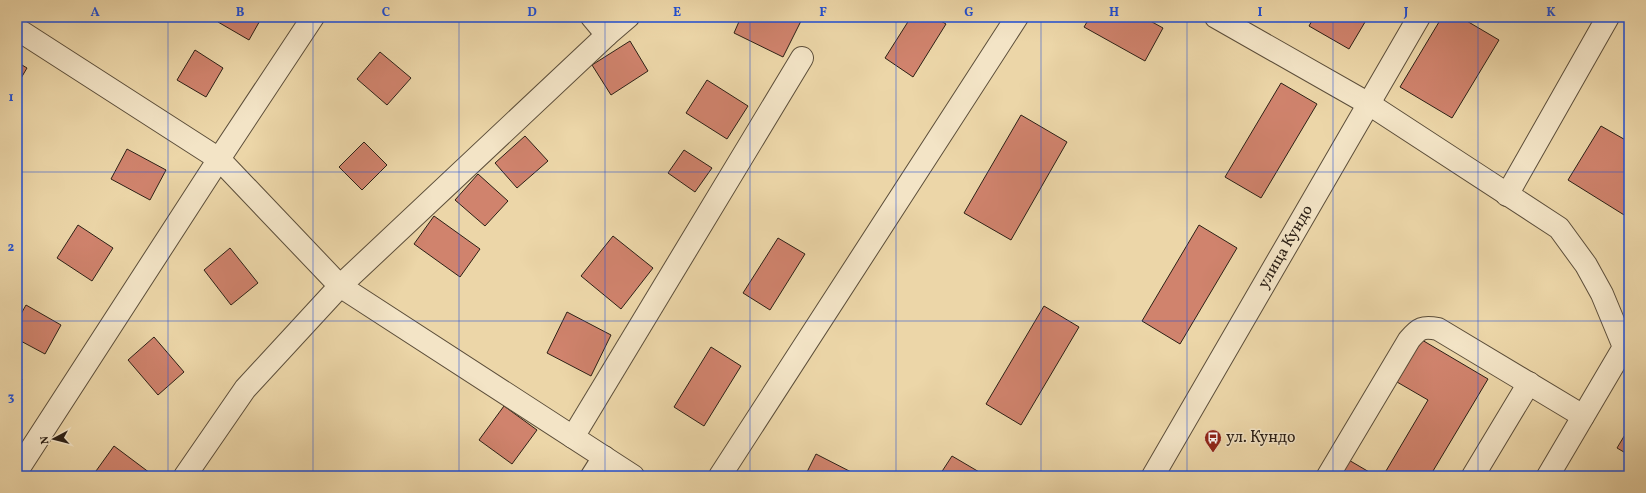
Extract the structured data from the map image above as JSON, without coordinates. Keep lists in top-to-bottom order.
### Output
{
  "streets": {
    "street": ["улица Кундо"]
  },
  "places": {
    "bus stop": ["ул. Кундо"]
  },
  "north": "left",
  "grid": {
    "columns": [
      "A",
      "B",
      "C",
      "D",
      "E",
      "F",
      "G",
      "H",
      "I",
      "J",
      "K"
    ],
    "rows": ["1", "2", "3"]
  }
}
